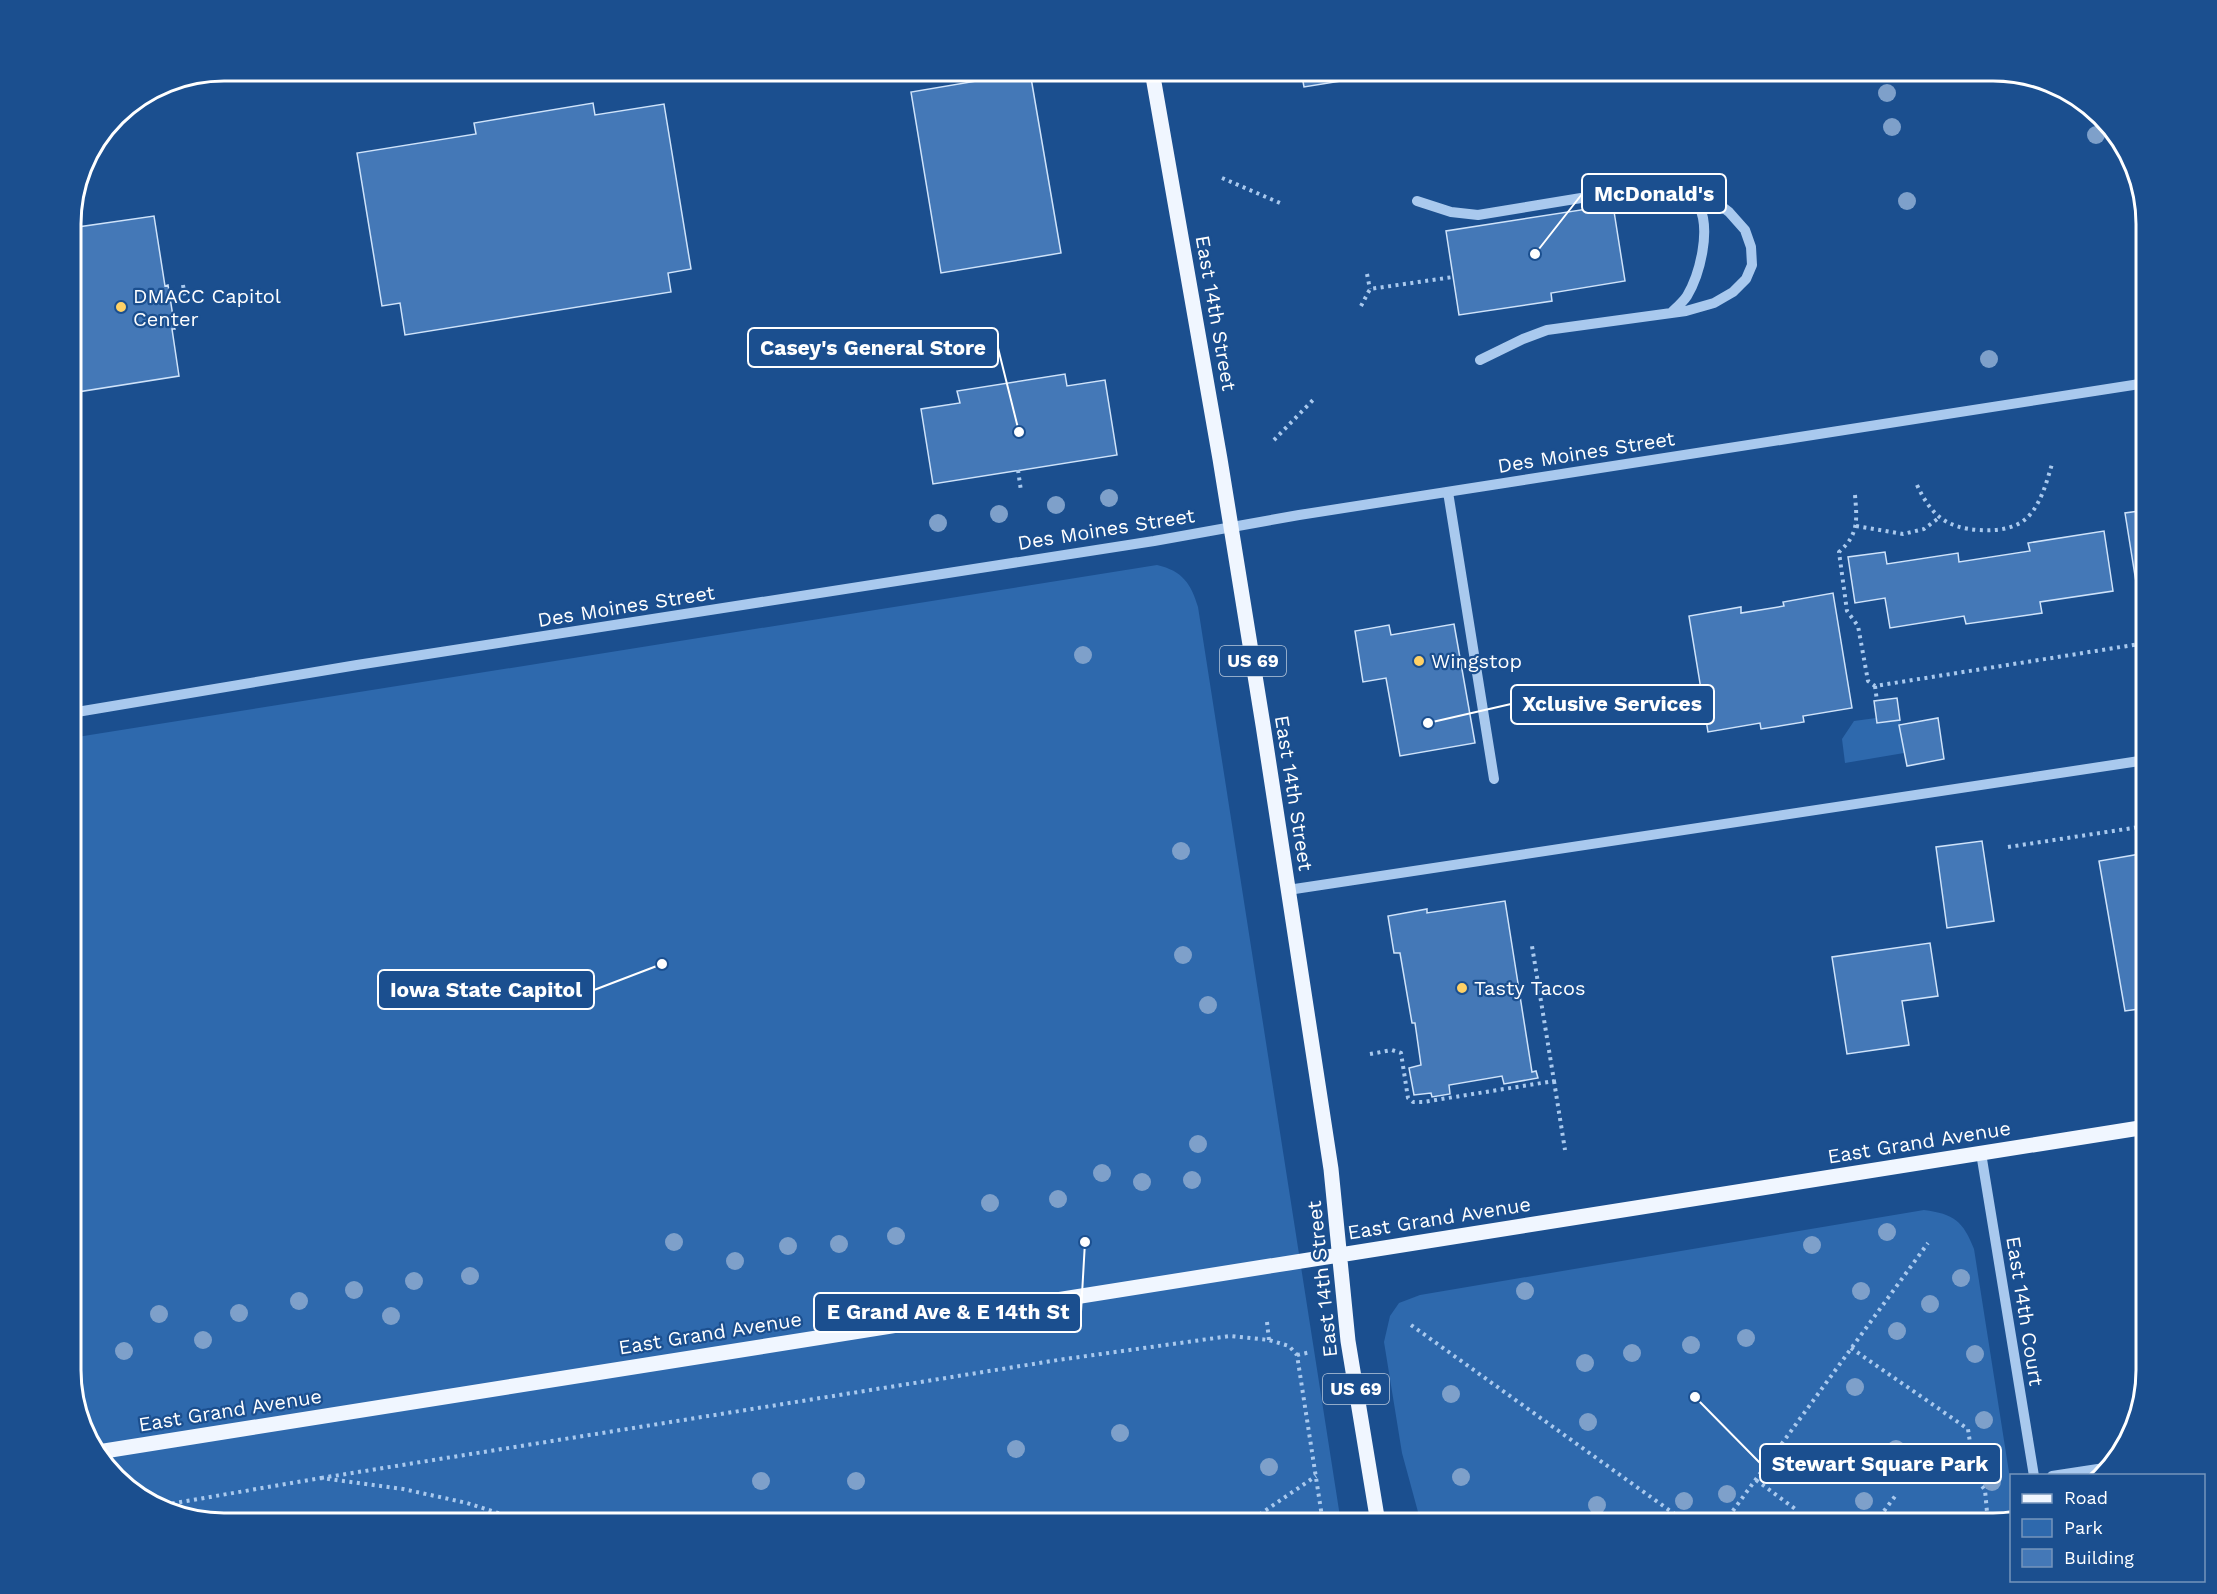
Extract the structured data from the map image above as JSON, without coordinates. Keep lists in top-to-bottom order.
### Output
{
  "streets": {
    "main road": ["East 14th Street", "US 69", "East Grand Avenue"],
    "street": ["Des Moines Street", "East 14th Court"]
  },
  "crossings": [
    ["East 14th Street", "Des Moines Street"],
    ["East 14th Street", "East Grand Avenue"],
    ["East Grand Avenue", "East 14th Court"]
  ],
  "places": [
    "McDonald's",
    "DMACC Capitol Center",
    "Casey's General Store",
    "Wingstop",
    "Xclusive Services",
    "Iowa State Capitol",
    "Tasty Tacos",
    "E Grand Ave & E 14th St",
    "Stewart Square Park"
  ],
  "legend": ["Road", "Park", "Building"]
}
